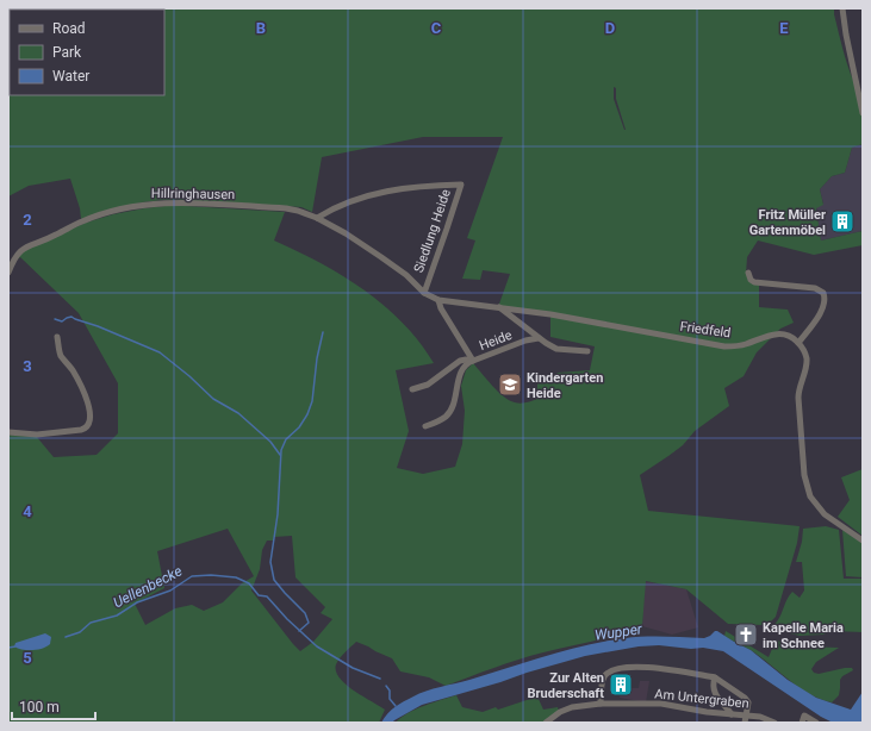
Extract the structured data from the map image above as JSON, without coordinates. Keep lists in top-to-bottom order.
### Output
{
  "streets": {
    "street": [
      "Hillringhausen",
      "Siedlung Heide",
      "Friedfeld",
      "Heide",
      "Am Untergraben"
    ]
  },
  "crossings": [
    ["Hillringhausen", "Siedlung Heide"],
    ["Siedlung Heide", "Heide"],
    ["Friedfeld", "Heide"]
  ],
  "water": ["Uellenbecke", "Wupper"],
  "places": {
    "building": ["Fritz Müller Gartenmöbel", "Zur Alten Bruderschaft"],
    "school or university": ["Kindergarten Heide"],
    "church": ["Kapelle Maria im Schnee"]
  },
  "legend": ["Road", "Park", "Water"],
  "scale_bar": "100 m",
  "grid": {
    "columns": [
      "B",
      "C",
      "D",
      "E"
    ],
    "rows": [
      "2",
      "3",
      "4",
      "5"
    ]
  }
}
